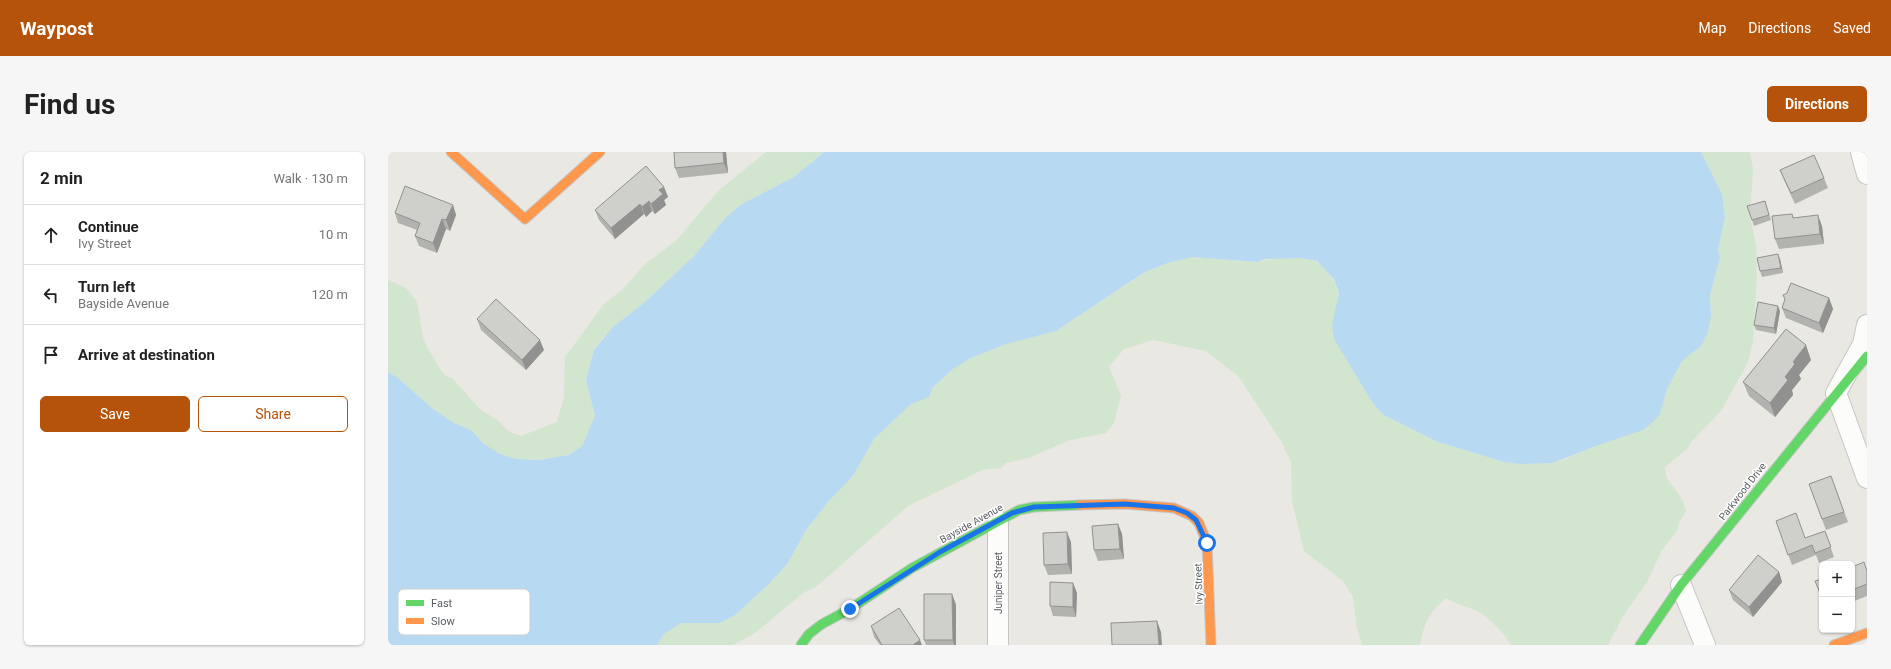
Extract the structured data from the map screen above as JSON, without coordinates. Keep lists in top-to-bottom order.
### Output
{
  "streets": {
    "street": [
      "Parkwood Drive",
      "Bayside Avenue",
      "Juniper Street",
      "Ivy Street"
    ]
  },
  "crossings": [
    ["Bayside Avenue", "Juniper Street"],
    ["Bayside Avenue", "Ivy Street"]
  ],
  "legend": ["Fast", "Slow"],
  "page": {
    "header": "Waypost",
    "nav": ["Map", "Directions", "Saved"],
    "buttons": [
      "Directions",
      ["Save", "Share"]
    ],
    "title": "Find us",
    "heading": ["2 min", "Walk · 130 m"],
    "list": [
      ["Continue", "Ivy Street", "10 m"],
      ["Turn left", "Bayside Avenue", "120 m"],
      "Arrive at destination"
    ],
    "map_buttons": ["+", "−"]
  }
}
